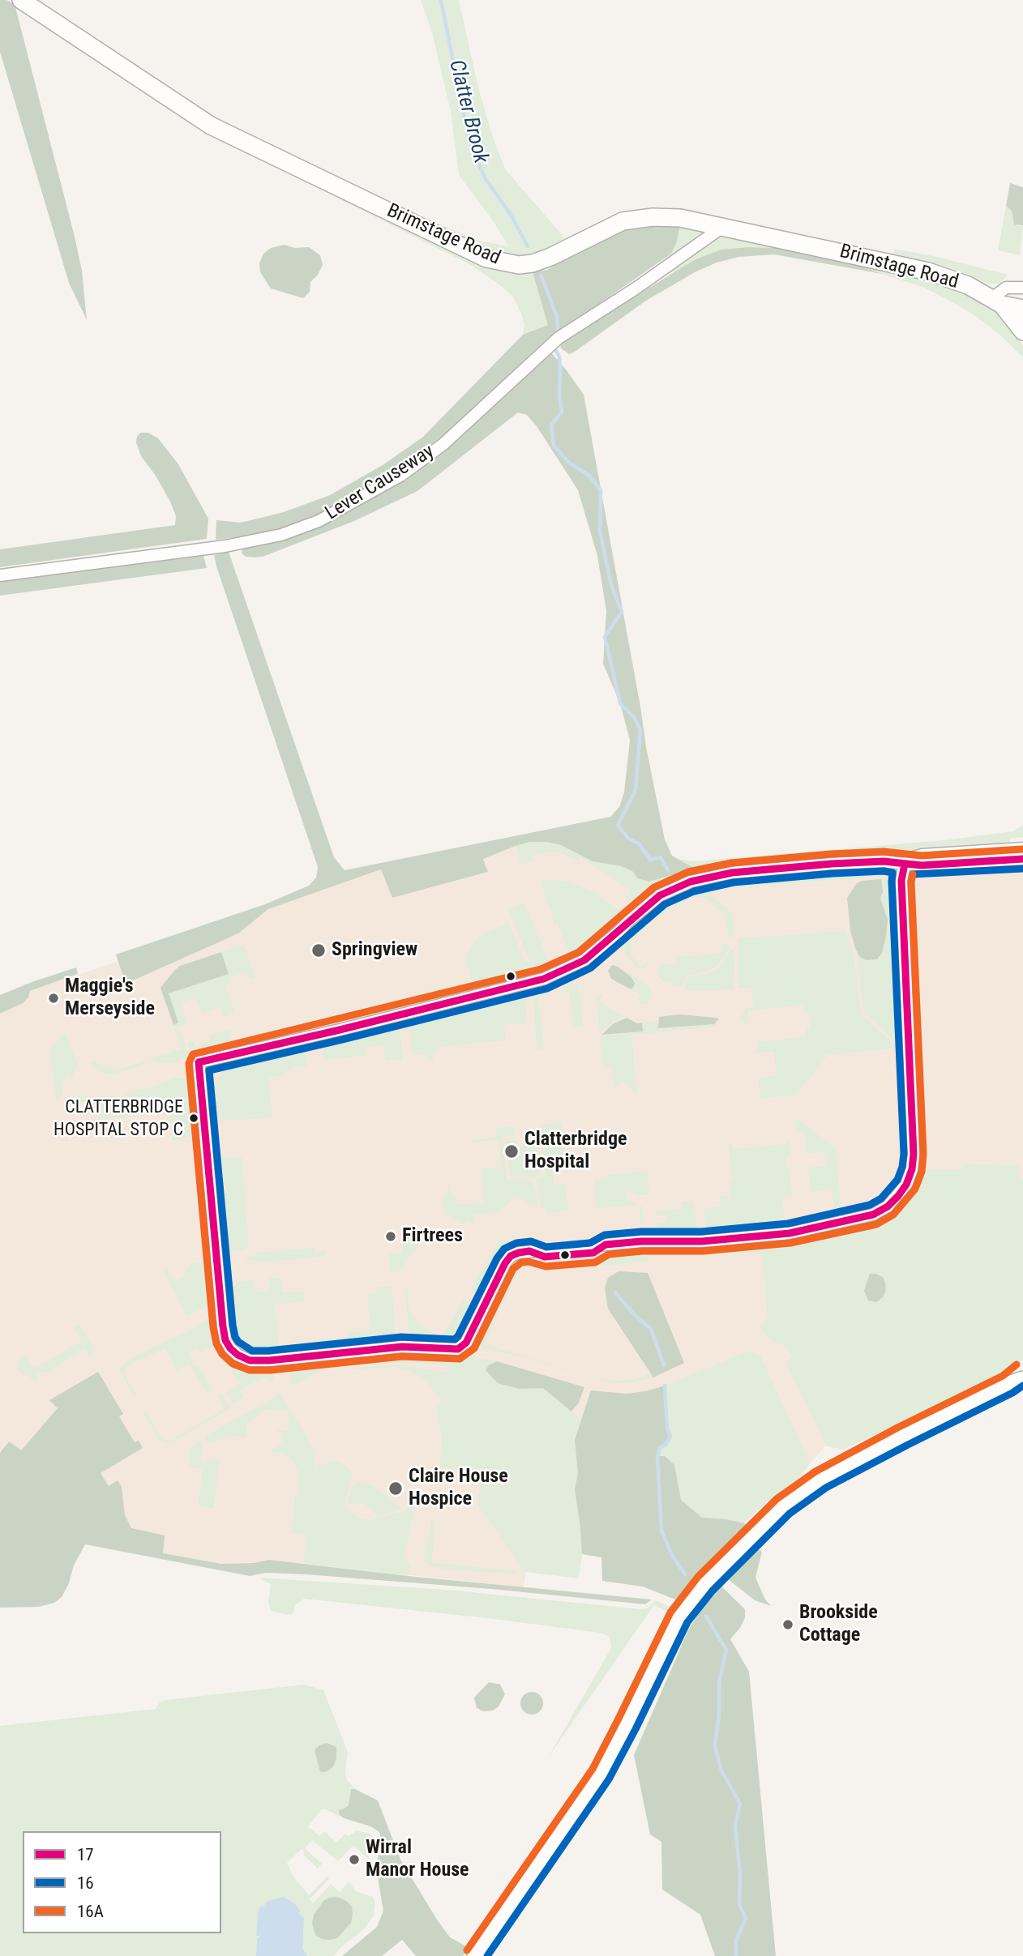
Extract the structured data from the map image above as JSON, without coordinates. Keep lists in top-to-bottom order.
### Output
{
  "streets": {
    "main road": ["Brimstage Road"],
    "street": ["Lever Causeway"]
  },
  "crossings": [
    ["Brimstage Road", "Lever Causeway"]
  ],
  "water": ["Clatter Brook"],
  "places": [
    "Springview",
    "Maggie's Merseyside",
    "CLATTERBRIDGE HOSPITAL STOP C",
    "Clatterbridge Hospital",
    "Firtrees",
    "Claire House Hospice",
    "Brookside Cottage",
    "Wirral Manor House"
  ],
  "lines": ["transit line 16A", "transit line 17", "transit line 16"],
  "legend": ["17", "16", "16A"]
}
